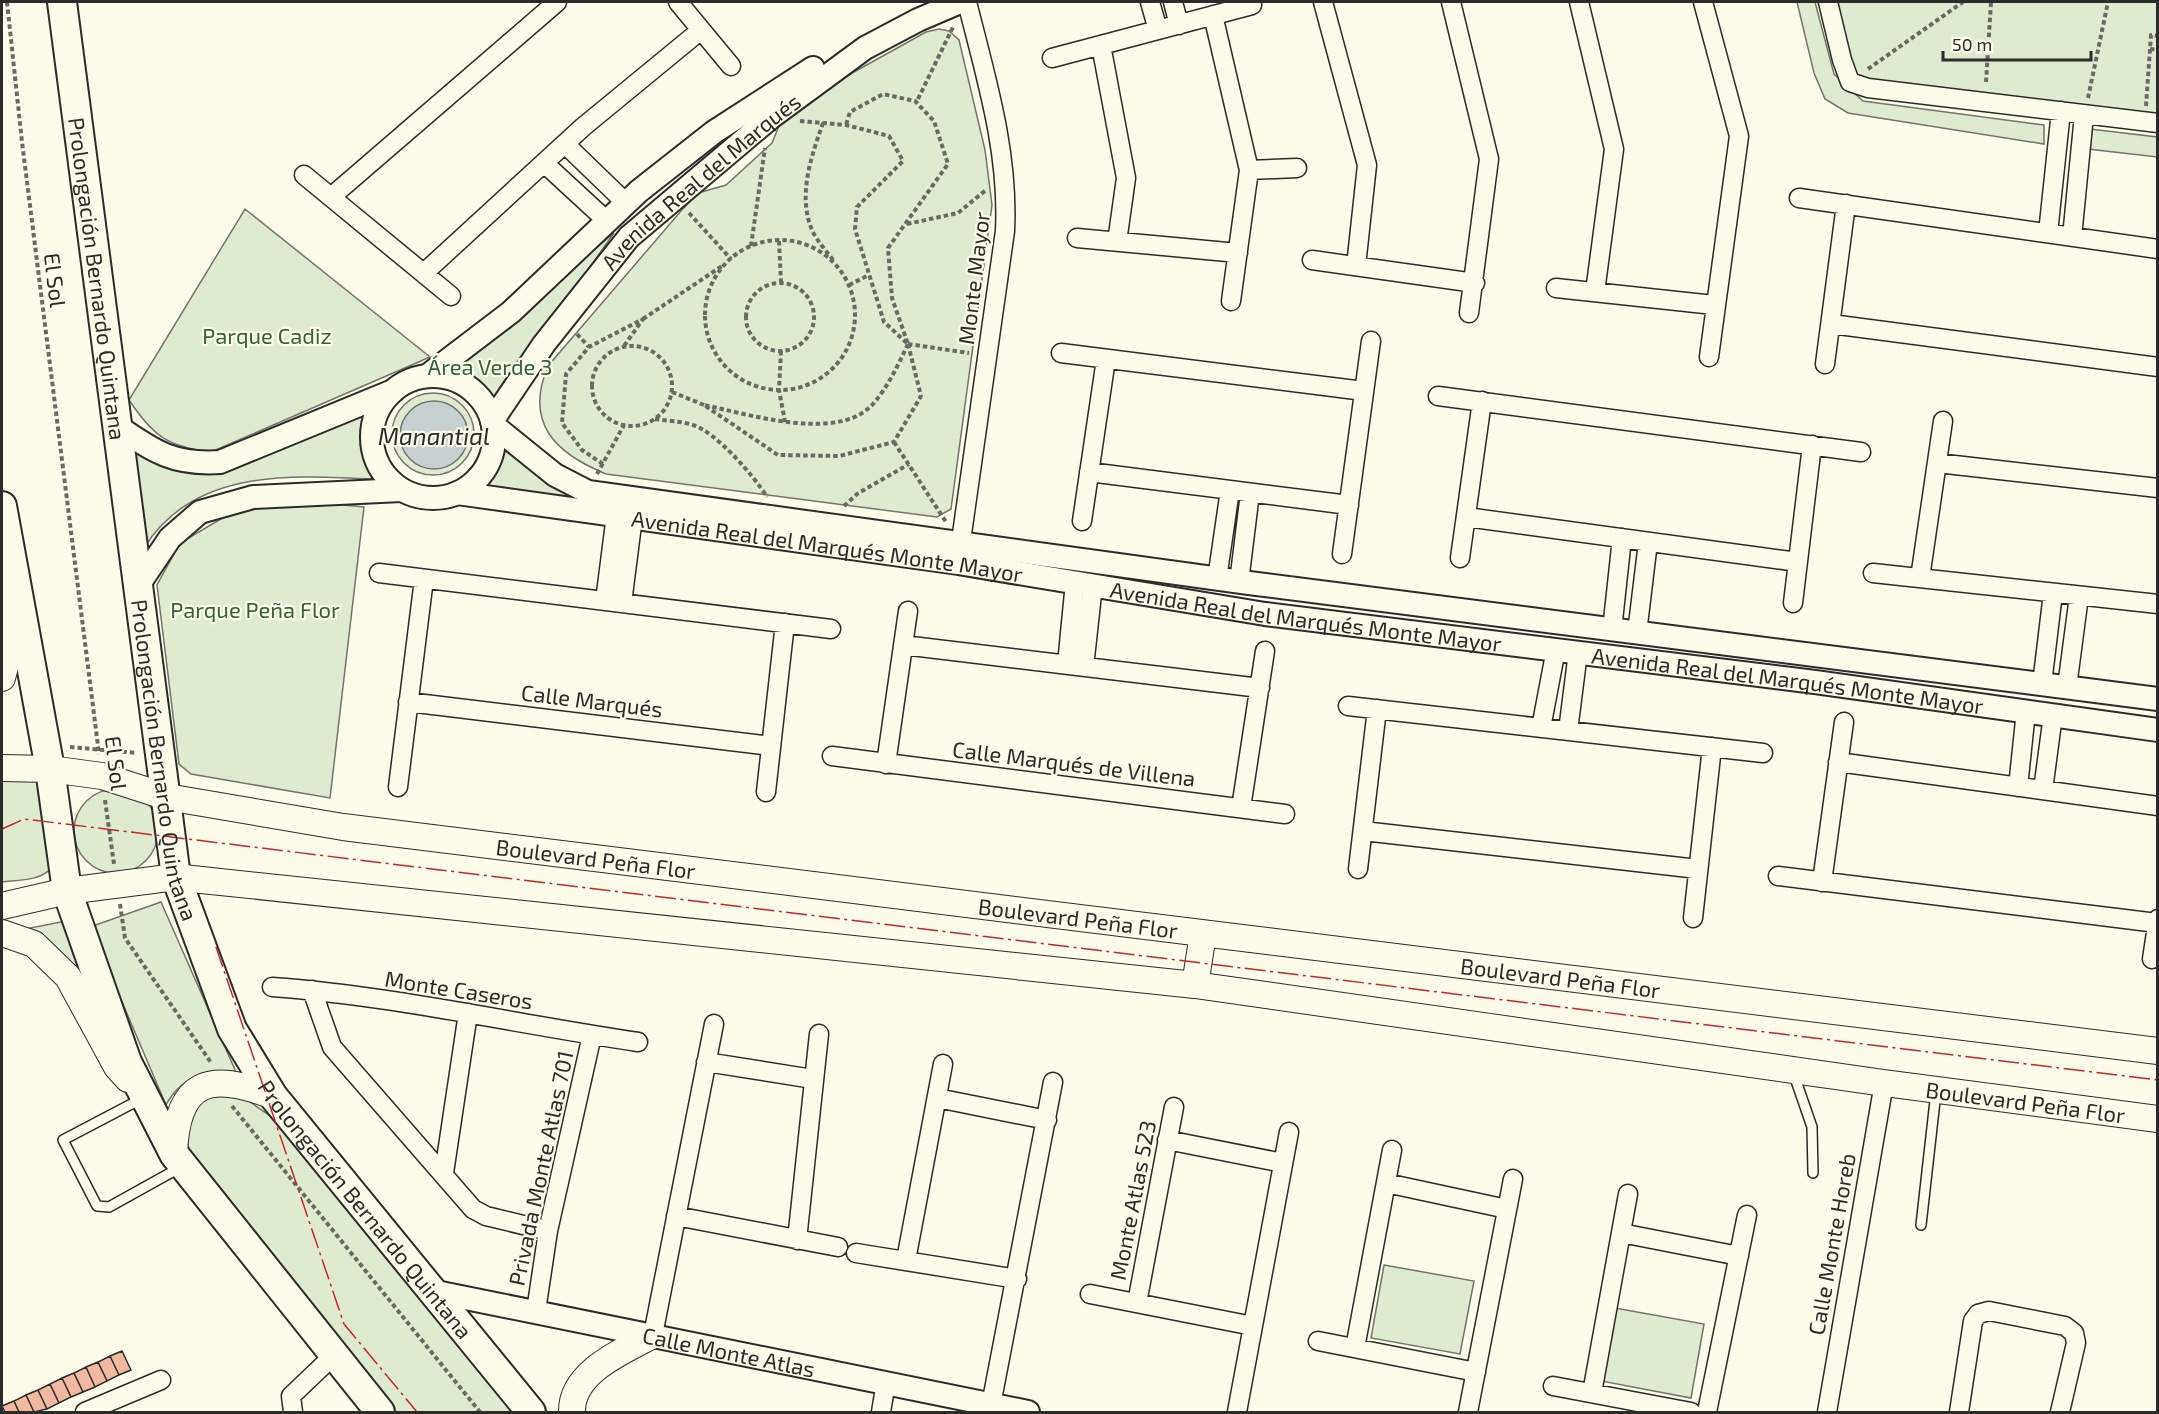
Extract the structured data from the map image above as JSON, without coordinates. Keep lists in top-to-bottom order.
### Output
{
  "streets": {
    "main road": ["Prolongación Bernardo Quintana", "Boulevard Peña Flor"],
    "street": [
      "Avenida Real del Marqués",
      "Monte Mayor",
      "Avenida Real del Marqués Monte Mayor",
      "Calle Marqués",
      "Calle Marqués de Villena",
      "Monte Caseros",
      "Privada Monte Atlas 701",
      "Monte Atlas 523",
      "Calle Monte Horeb",
      "Calle Monte Atlas"
    ],
    "path": ["El Sol"]
  },
  "crossings": [
    ["Avenida Real del Marqués", "Avenida Real del Marqués Monte Mayor"],
    ["Monte Mayor", "Avenida Real del Marqués Monte Mayor"],
    ["Prolongación Bernardo Quintana", "Boulevard Peña Flor"],
    ["Prolongación Bernardo Quintana", "Calle Monte Atlas"],
    ["El Sol", "Boulevard Peña Flor"],
    ["Boulevard Peña Flor", "Calle Monte Horeb"],
    ["Monte Caseros", "Privada Monte Atlas 701"],
    ["Privada Monte Atlas 701", "Calle Monte Atlas"]
  ],
  "water": ["Manantial"],
  "parks": ["Parque Cadiz", "Área Verde 3", "Parque Peña Flor"],
  "scale_bar": "50 m"
}
